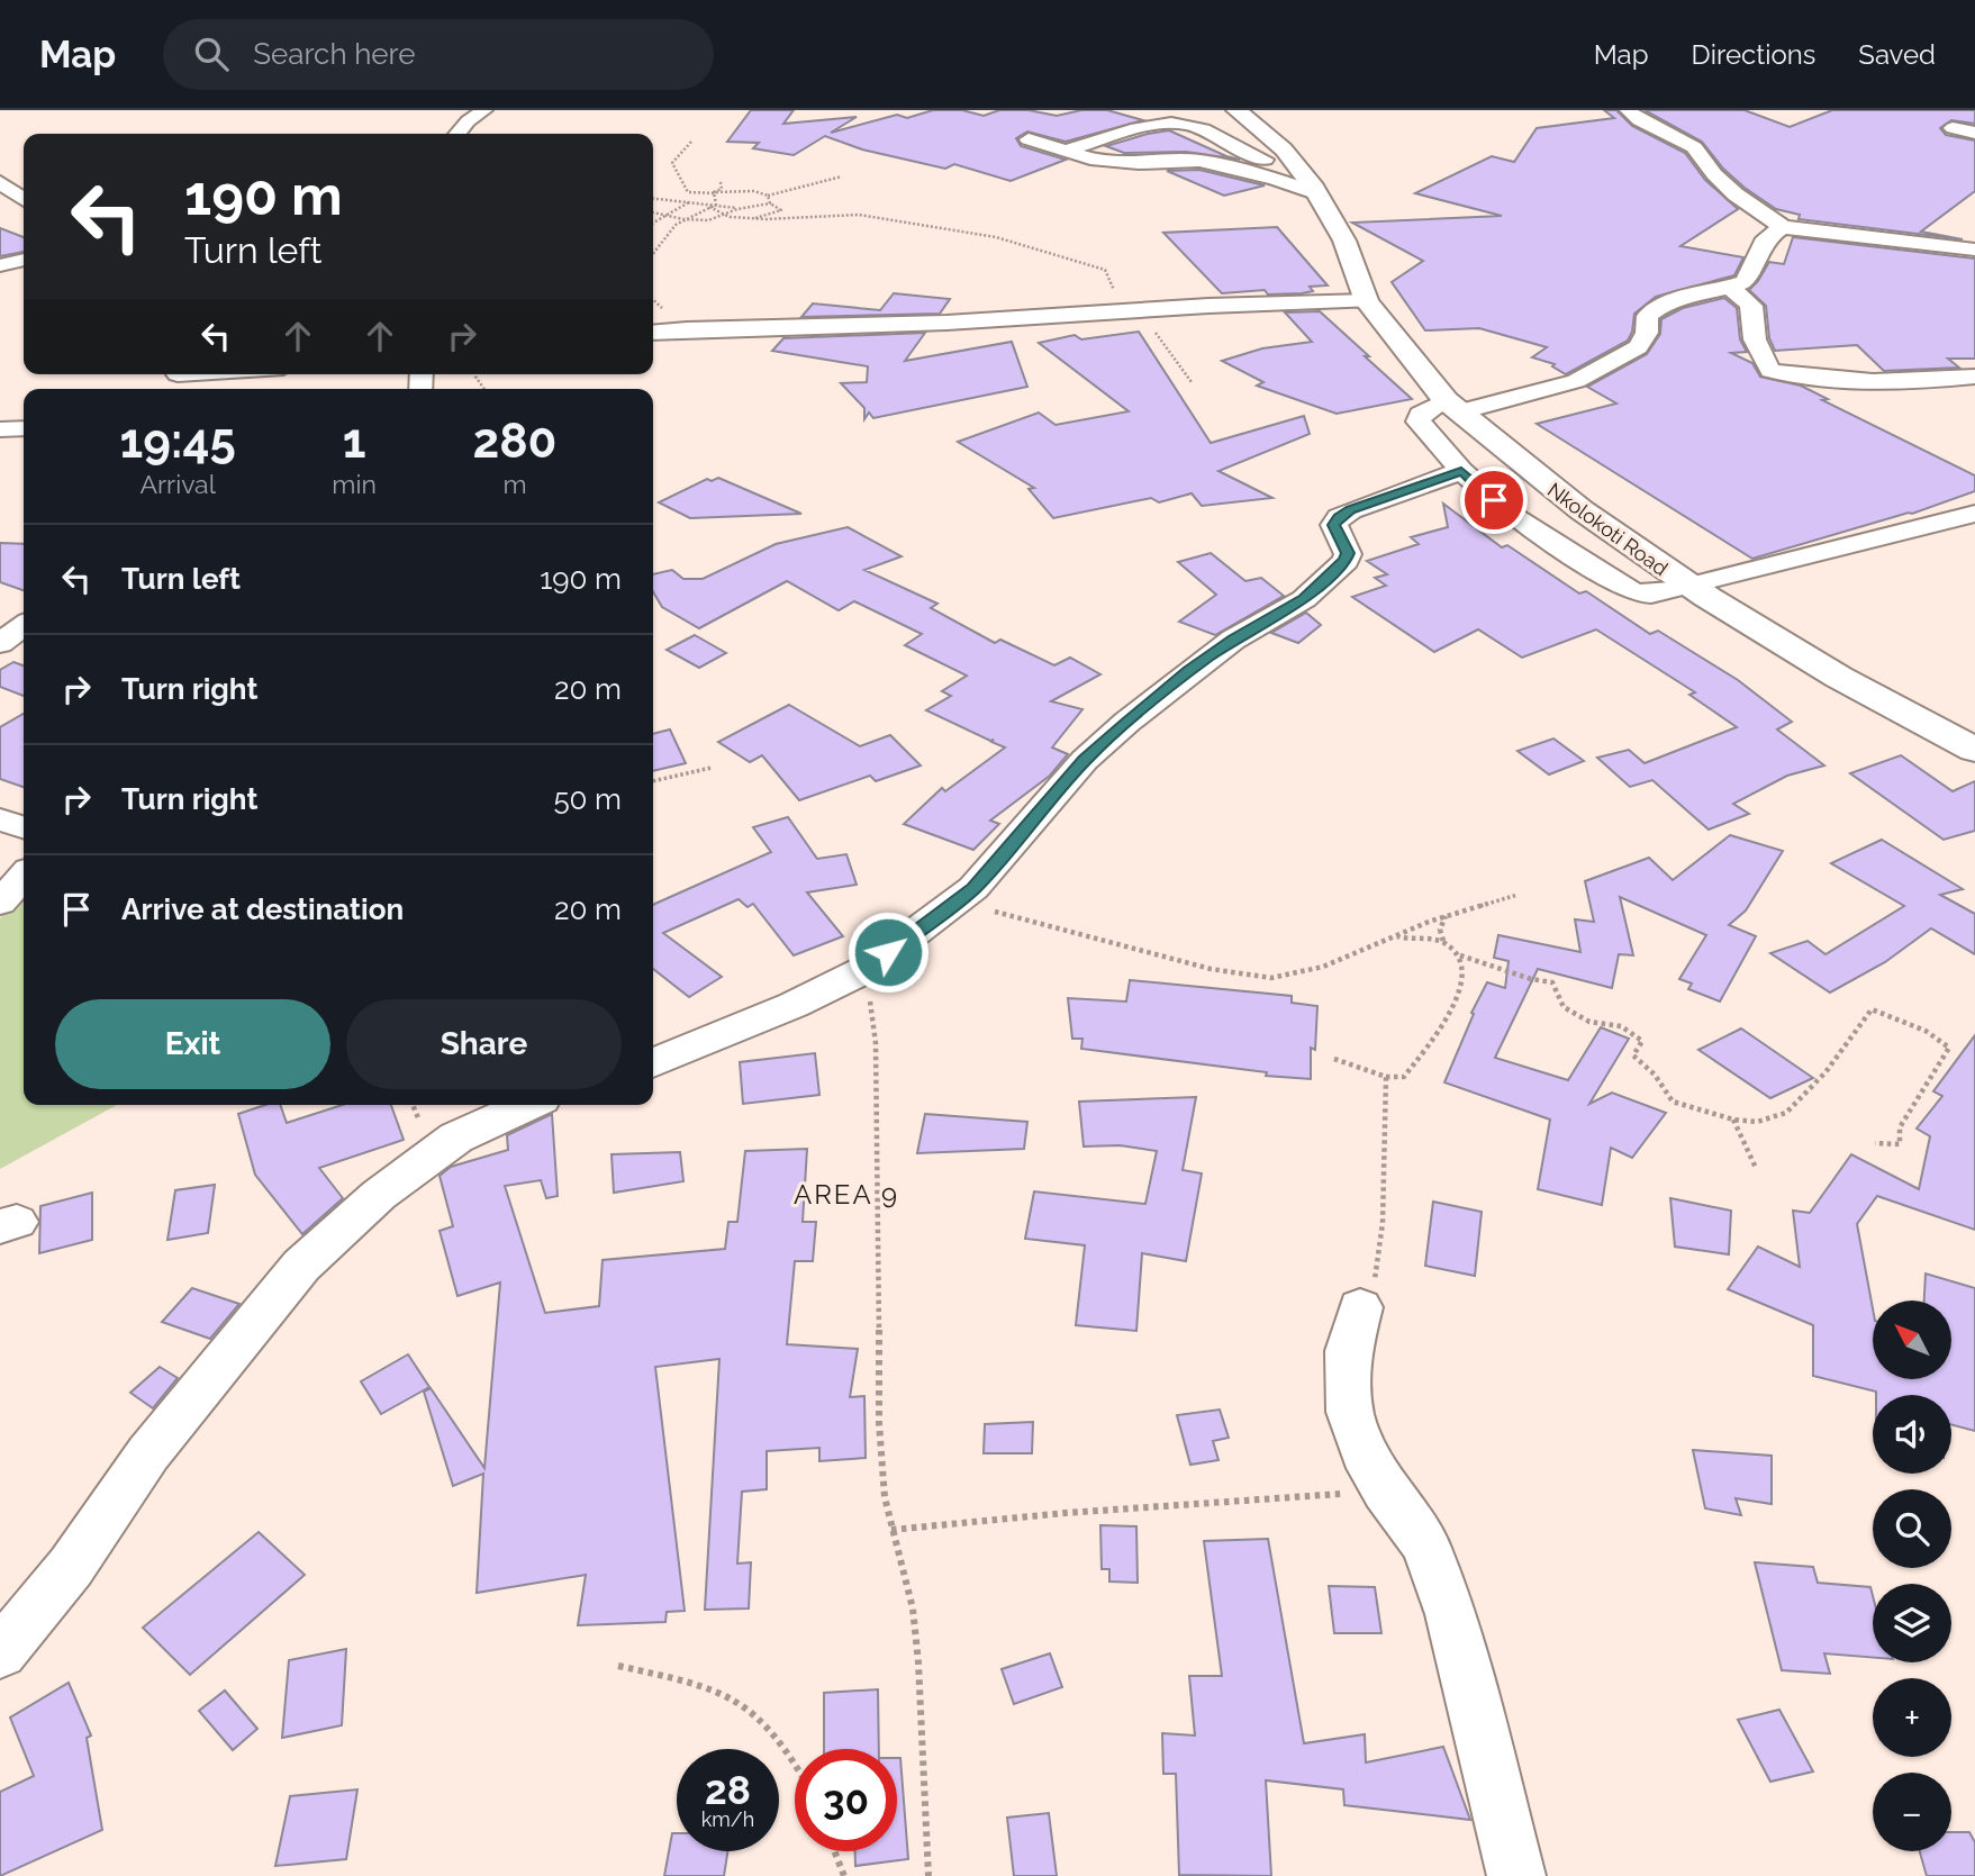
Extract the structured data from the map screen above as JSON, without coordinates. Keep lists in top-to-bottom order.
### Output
{
  "streets": {
    "main road": ["Nkolokoti Road"]
  },
  "districts": ["AREA 9"],
  "north": "top left",
  "page": {
    "header": "Map",
    "search": "Search here",
    "nav": ["Map", "Directions", "Saved"],
    "turn": ["190 m", "Turn left"],
    "eta": [
      "19:45",
      "Arrival",
      "1",
      "min",
      "280",
      "m"
    ],
    "list": [
      {
        "name": "Turn left",
        "value": "190 m"
      },
      {
        "name": "Turn right",
        "value": "20 m"
      },
      {
        "name": "Turn right",
        "value": "50 m"
      },
      {
        "name": "Arrive at destination",
        "value": "20 m"
      }
    ],
    "buttons": ["Exit", "Share"],
    "map_buttons": ["+", "−"],
    "speed": "28 km/h",
    "limit": "30"
  }
}
